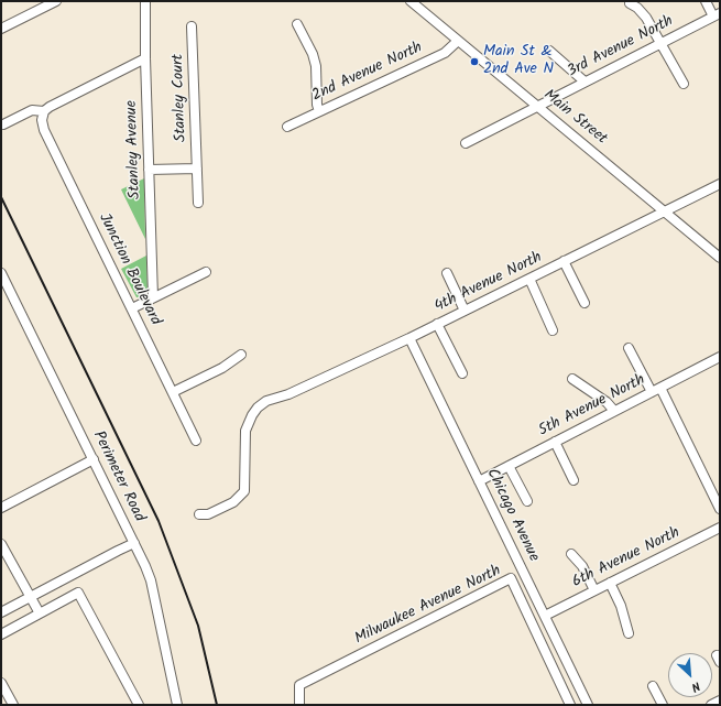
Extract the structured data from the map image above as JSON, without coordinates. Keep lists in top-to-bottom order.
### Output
{
  "streets": {
    "street": [
      "3rd Avenue North",
      "2nd Avenue North",
      "Stanley Court",
      "Main Street",
      "Stanley Avenue",
      "Junction Boulevard",
      "4th Avenue North",
      "5th Avenue North",
      "Perimeter Road",
      "Chicago Avenue",
      "6th Avenue North",
      "Milwaukee Avenue North"
    ]
  },
  "crossings": [
    ["3rd Avenue North", "Main Street"],
    ["2nd Avenue North", "Main Street"],
    ["Main Street", "4th Avenue North"],
    ["4th Avenue North", "Chicago Avenue"],
    ["5th Avenue North", "Chicago Avenue"],
    ["Chicago Avenue", "6th Avenue North"]
  ],
  "places": ["Main St & 2nd Ave N"],
  "north": "bottom right"
}
